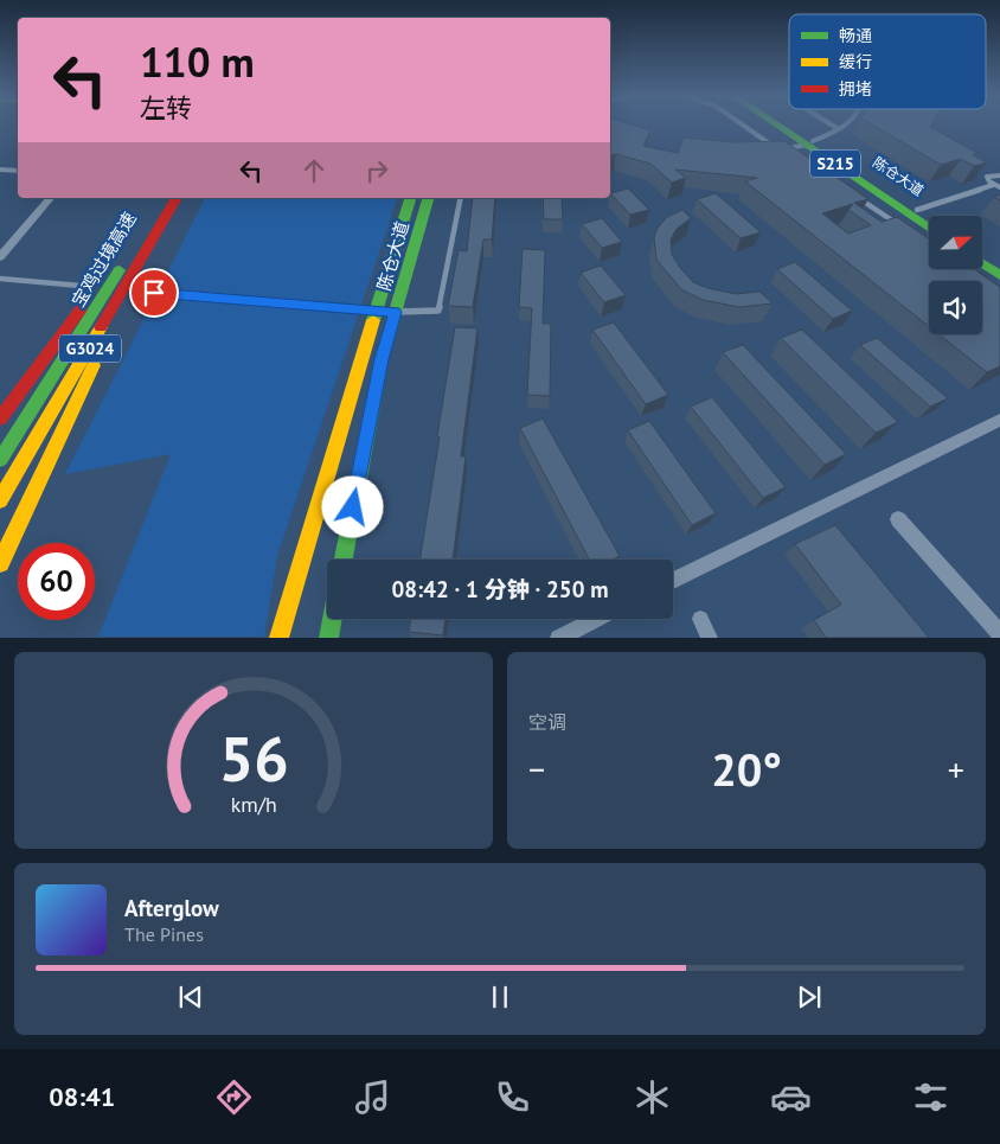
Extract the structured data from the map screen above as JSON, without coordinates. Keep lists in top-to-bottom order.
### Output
{
  "streets": {
    "main road": [
      "S215",
      "陈仓大道",
      "宝鸡过境高速",
      "G3024"
    ]
  },
  "legend": ["畅通", "缓行", "拥堵"],
  "north": "right",
  "page": {
    "turn": ["110 m", "左转"],
    "limit": "60",
    "trip": "08:42 · 1 分钟 · 250 m",
    "tile": "空调",
    "heat": ["−", "20°", "+"],
    "song": ["Afterglow", "The Pines"],
    "tabs": "08:41",
    "gauge": ["56", "km/h"]
  }
}
